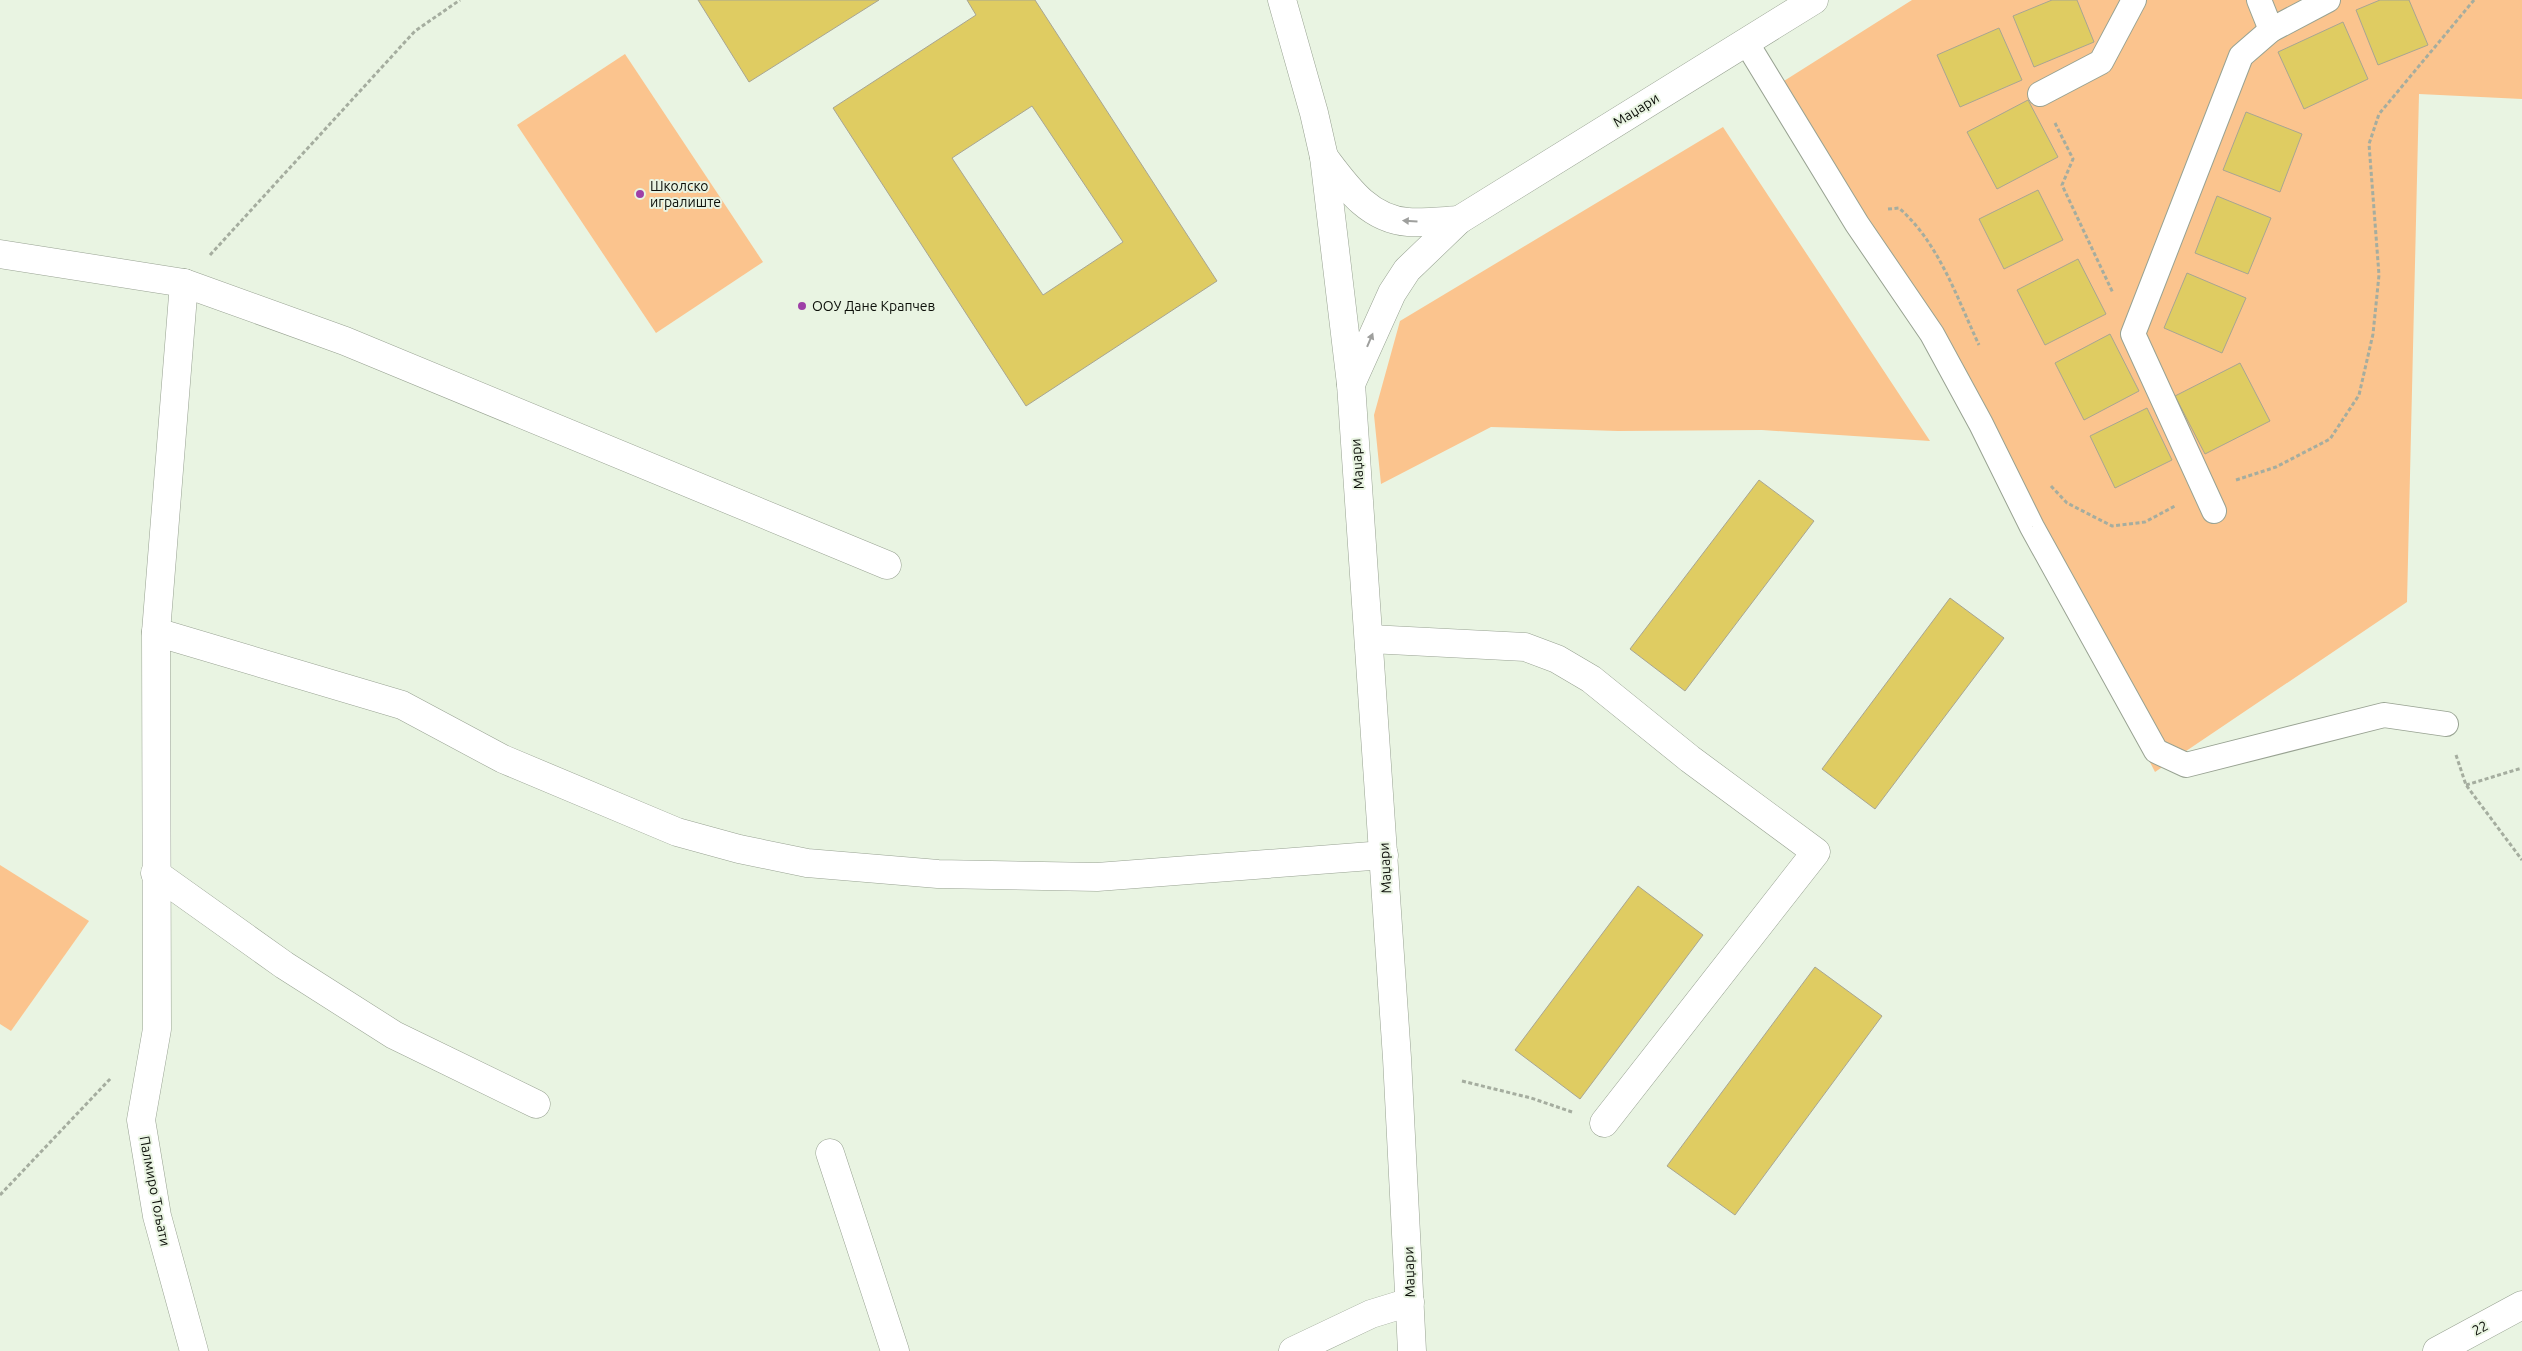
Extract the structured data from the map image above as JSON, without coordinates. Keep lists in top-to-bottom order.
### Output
{
  "streets": {
    "street": ["Маџари", "Палмиро Тољати", "22"]
  },
  "places": ["Школско игралиште", "ООУ Дане Крапчев"]
}
